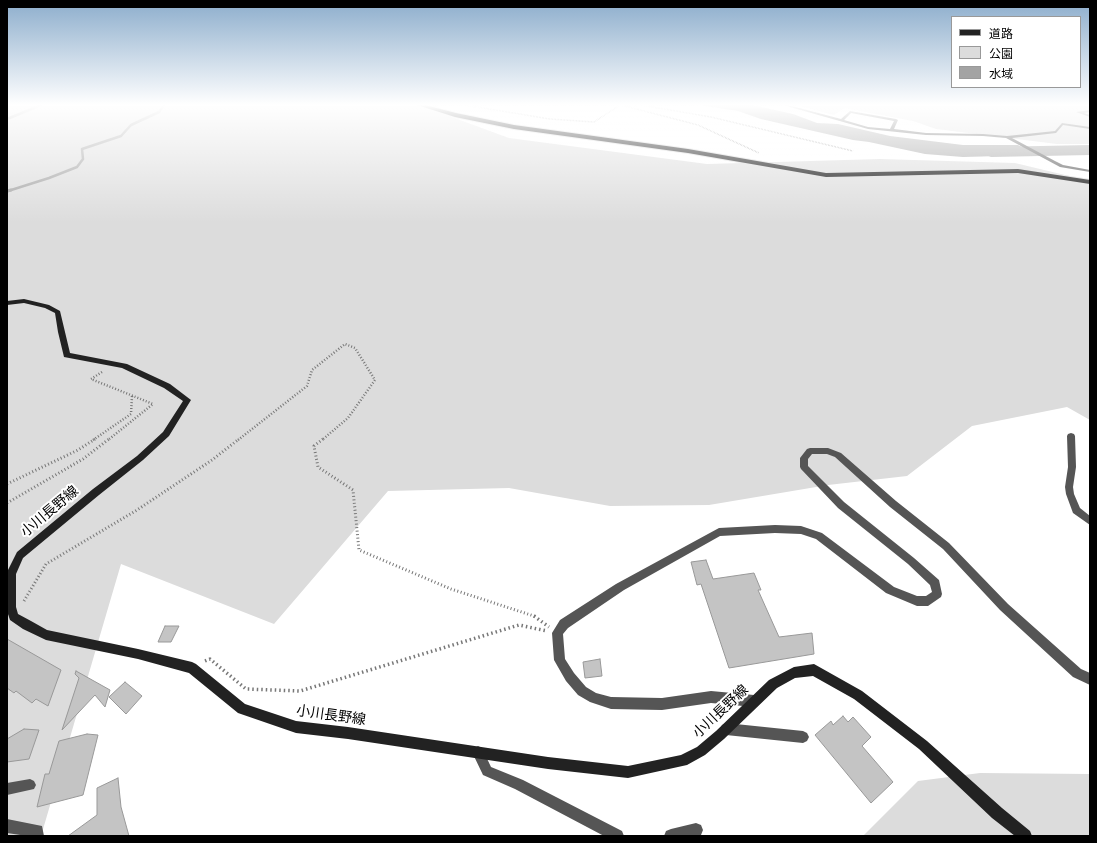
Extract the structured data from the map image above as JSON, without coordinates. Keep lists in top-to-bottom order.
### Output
{
  "streets": {
    "main road": ["小川長野線"]
  },
  "legend": ["道路", "公園", "水域"]
}
